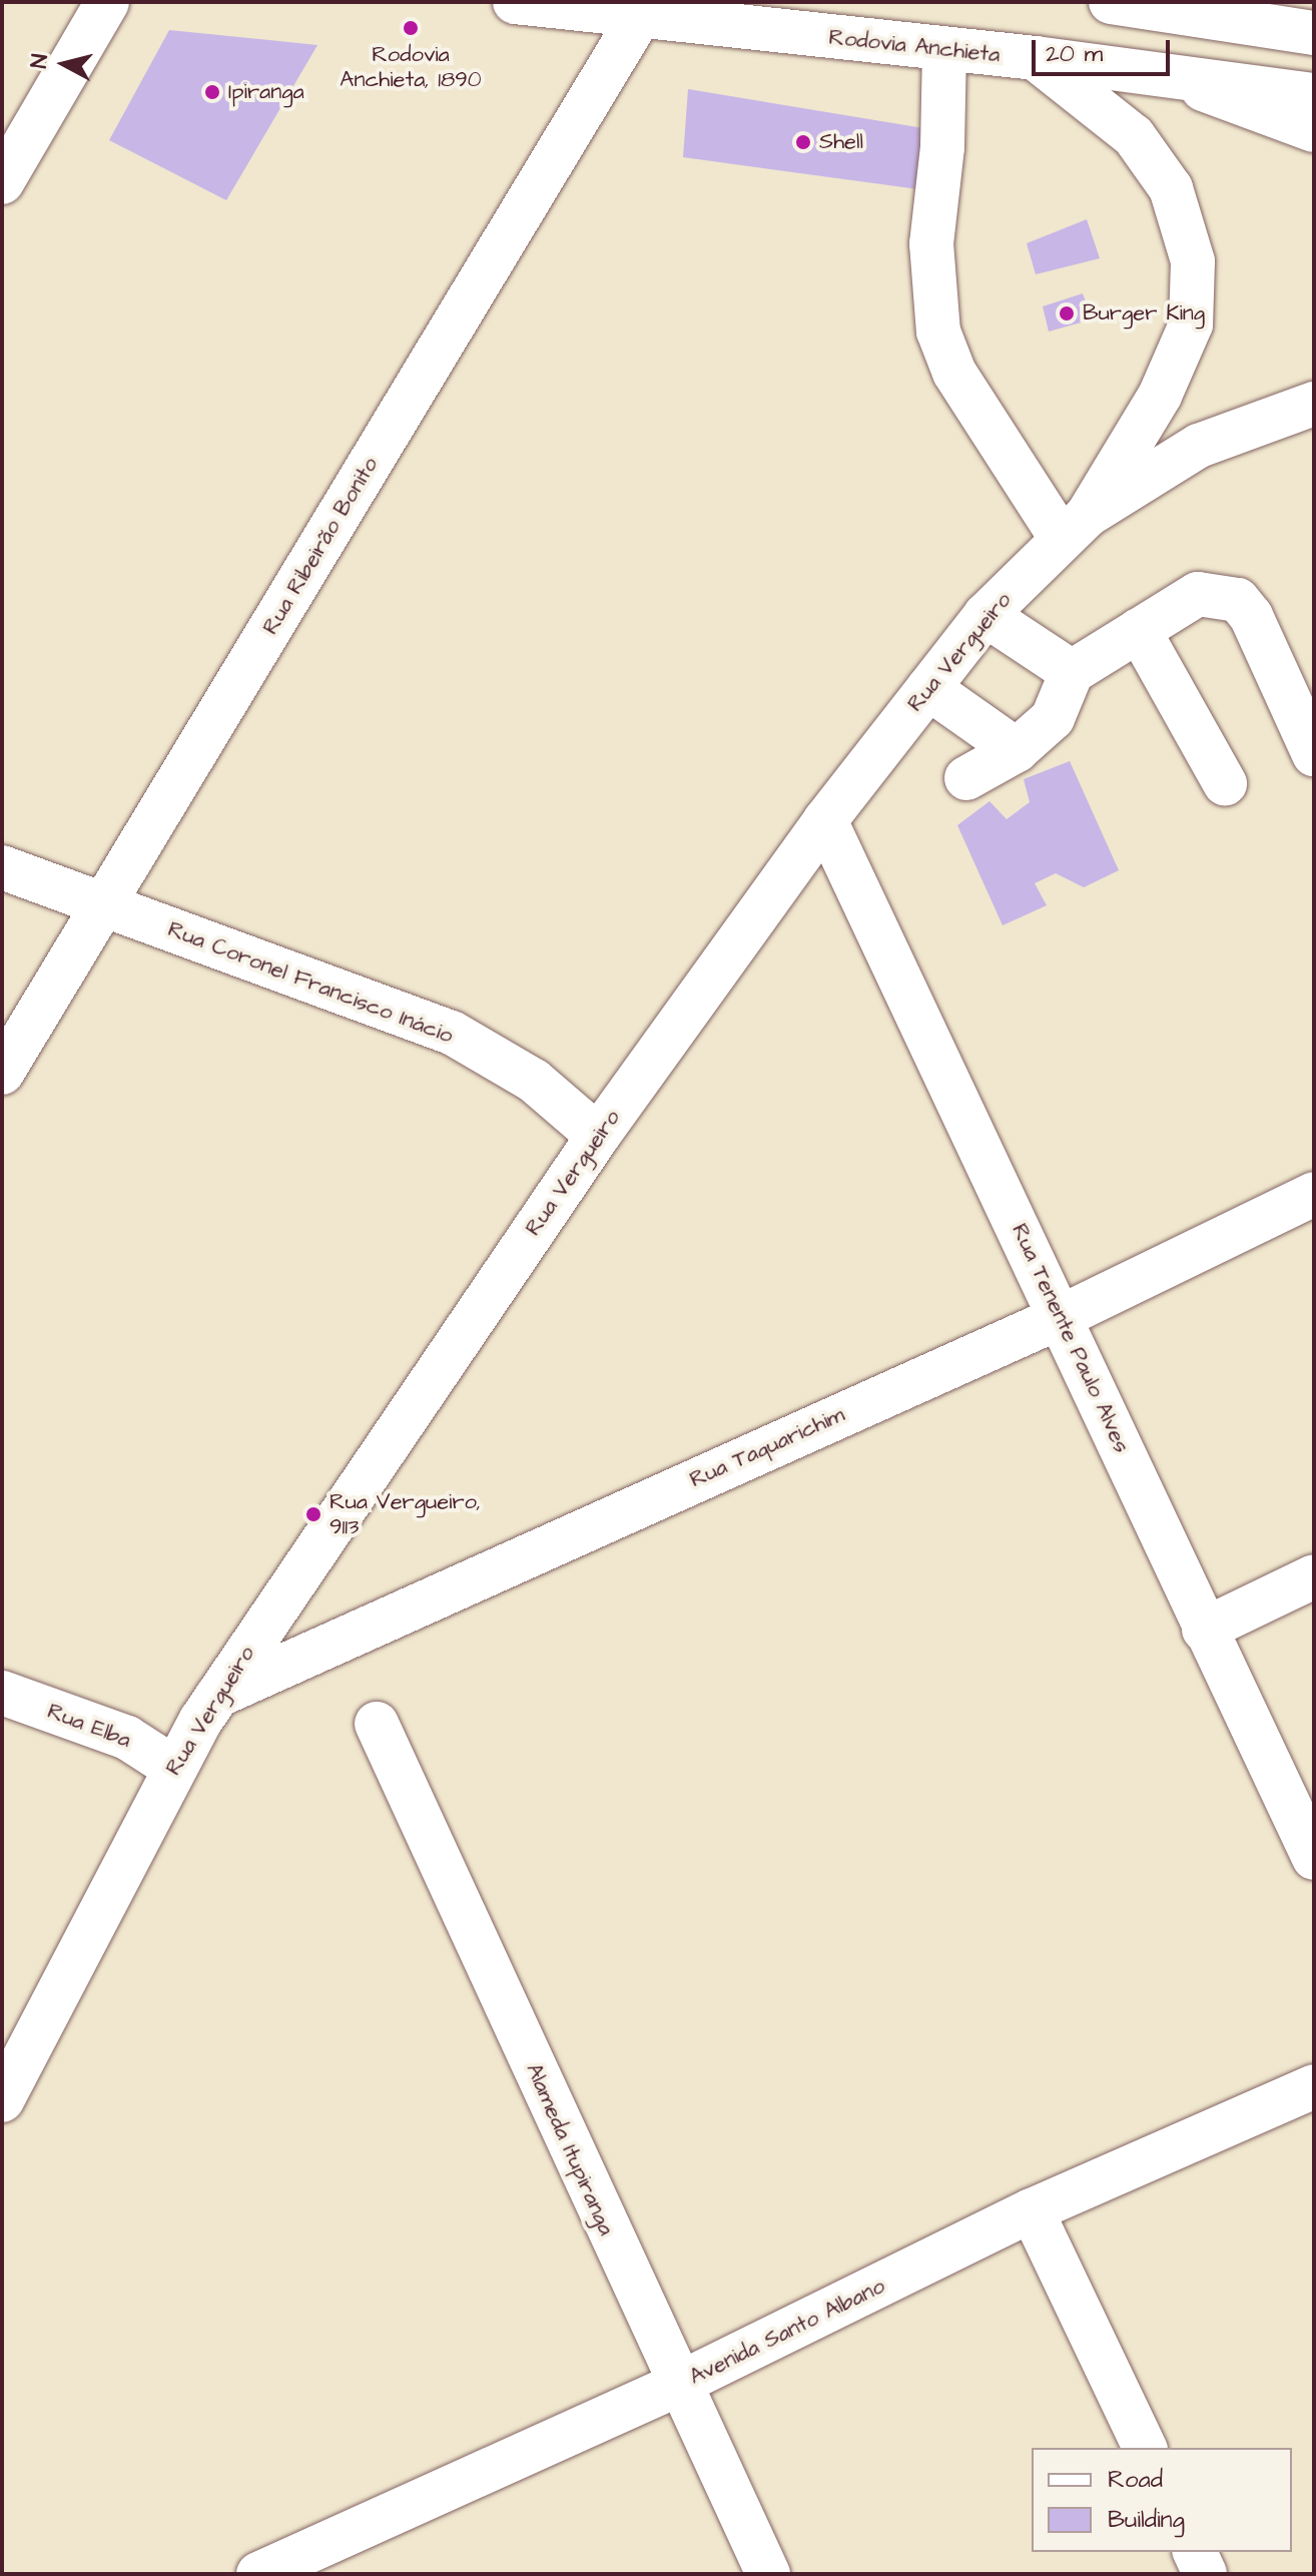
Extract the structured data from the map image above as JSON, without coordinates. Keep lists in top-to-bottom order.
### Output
{
  "streets": {
    "main road": [
      "Rodovia Anchieta",
      "Rua Ribeirão Bonito",
      "Rua Vergueiro",
      "Rua Coronel Francisco Inácio",
      "Rua Tenente Paulo Alves",
      "Rua Taquarichim",
      "Rua Elba",
      "Alameda Itupiranga",
      "Avenida Santo Albano"
    ]
  },
  "crossings": [
    ["Rodovia Anchieta", "Rua Ribeirão Bonito"],
    ["Rua Ribeirão Bonito", "Rua Coronel Francisco Inácio"],
    ["Rua Vergueiro", "Rua Coronel Francisco Inácio"],
    ["Rua Vergueiro", "Rua Tenente Paulo Alves"],
    ["Rua Vergueiro", "Rua Taquarichim"],
    ["Rua Vergueiro", "Rua Elba"],
    ["Rua Tenente Paulo Alves", "Rua Taquarichim"],
    ["Alameda Itupiranga", "Avenida Santo Albano"]
  ],
  "places": [
    "Rodovia Anchieta, 1890",
    "Ipiranga",
    "Shell",
    "Burger King",
    "Rua Vergueiro, 9113"
  ],
  "legend": ["Road", "Building"],
  "scale_bar": "20 m",
  "north": "left"
}
